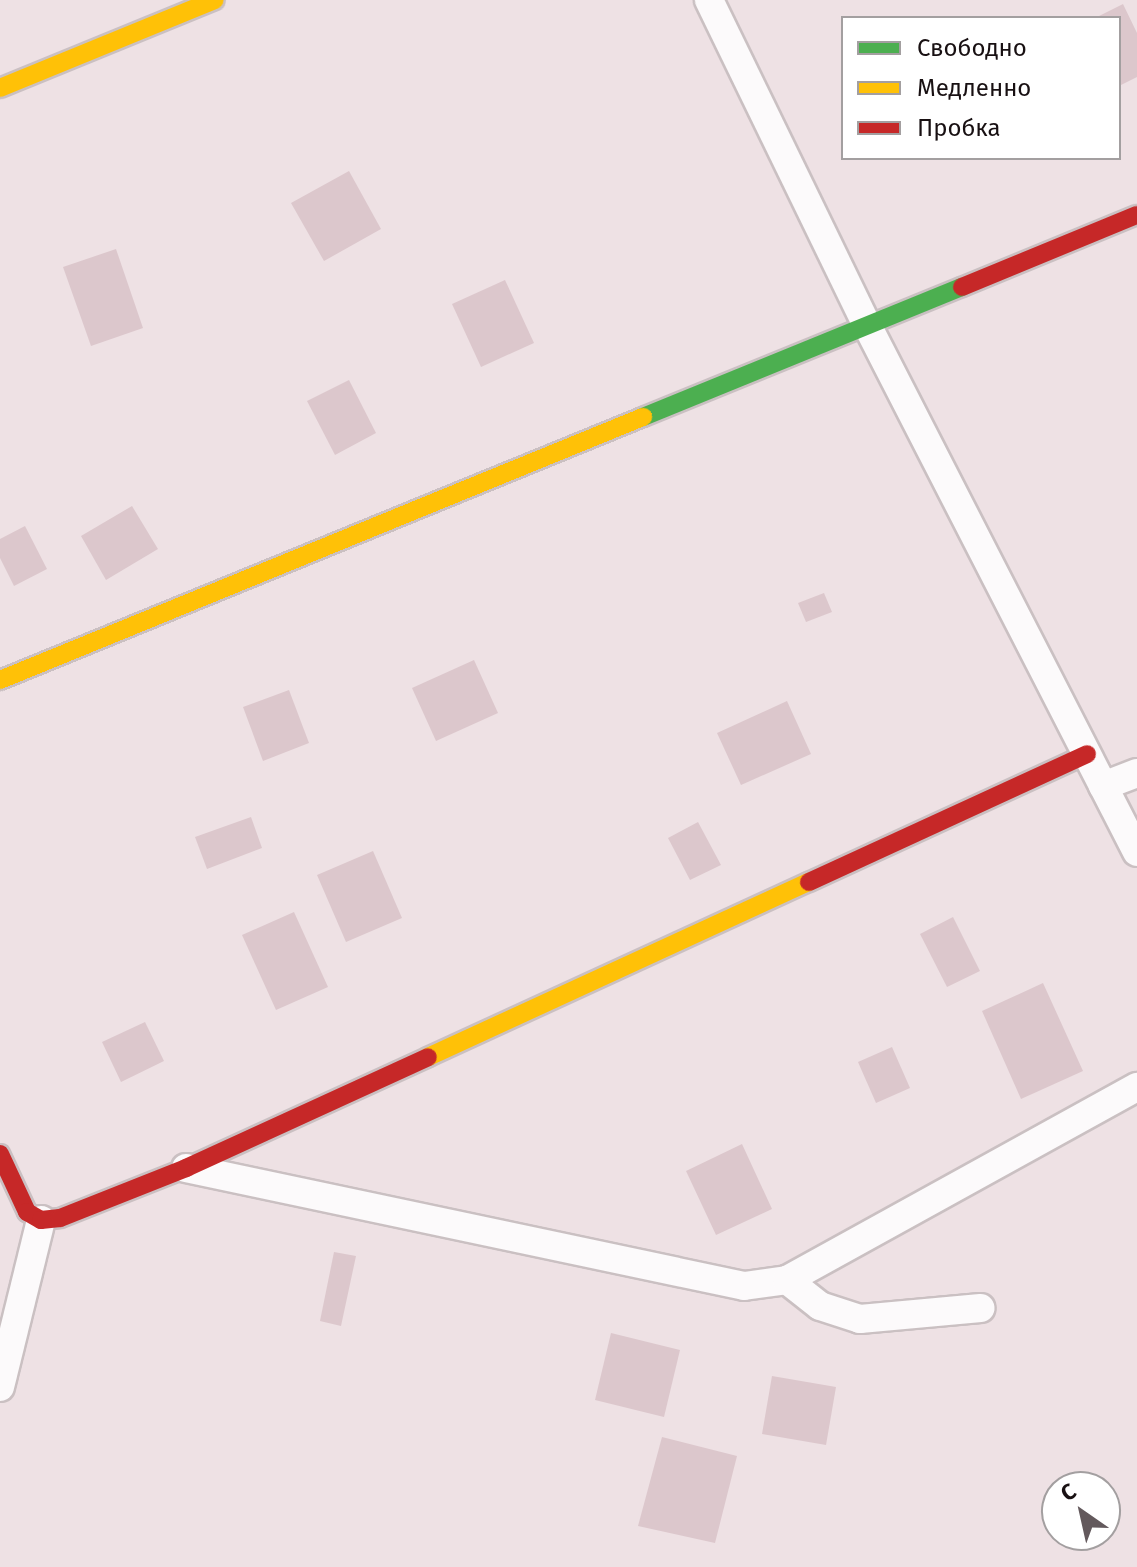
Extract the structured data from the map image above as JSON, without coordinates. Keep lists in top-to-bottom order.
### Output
{
  "legend": ["Свободно", "Медленно", "Пробка"],
  "north": "top left"
}
